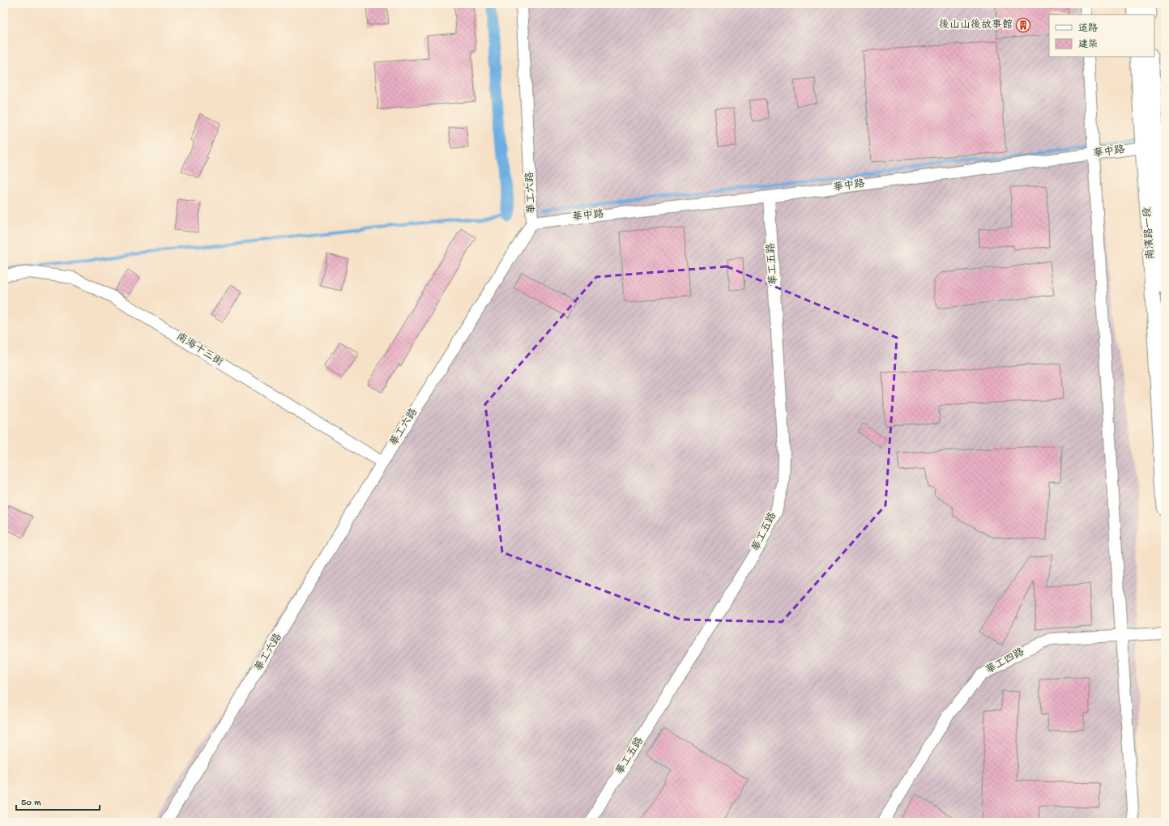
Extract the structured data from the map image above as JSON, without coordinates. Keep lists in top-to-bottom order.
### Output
{
  "streets": {
    "main road": ["南濱路一段"],
    "street": [
      "華中路",
      "華工六路",
      "華工五路",
      "南海十三街",
      "華工四路"
    ]
  },
  "crossings": [
    ["華中路", "華工六路"],
    ["華中路", "南濱路一段"],
    ["華中路", "華工五路"],
    ["華工六路", "南海十三街"]
  ],
  "places": {
    "building": ["後山山後故事館"]
  },
  "legend": ["道路", "建築"],
  "scale_bar": "50 m"
}
